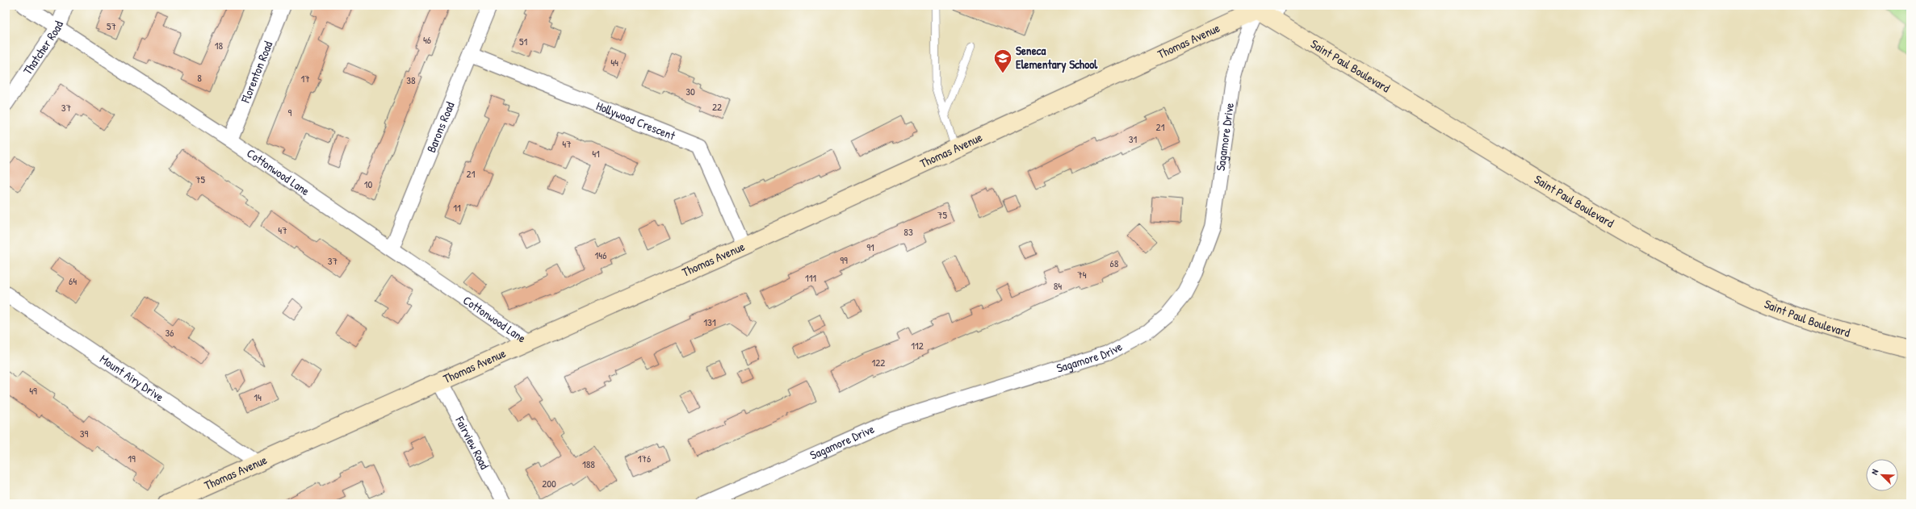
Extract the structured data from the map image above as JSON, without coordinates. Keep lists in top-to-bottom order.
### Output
{
  "streets": {
    "main road": ["Thomas Avenue", "Saint Paul Boulevard"],
    "street": [
      "Thatcher Road",
      "Florenton Road",
      "Hollywood Crescent",
      "Barons Road",
      "Sagamore Drive",
      "Cottonwood Lane",
      "Mount Airy Drive",
      "Fairview Road"
    ]
  },
  "crossings": [
    ["Thomas Avenue", "Saint Paul Boulevard"],
    ["Thomas Avenue", "Hollywood Crescent"],
    ["Thomas Avenue", "Sagamore Drive"],
    ["Thomas Avenue", "Cottonwood Lane"],
    ["Thomas Avenue", "Mount Airy Drive"],
    ["Thomas Avenue", "Fairview Road"],
    ["Thatcher Road", "Cottonwood Lane"],
    ["Saint Paul Boulevard", "Sagamore Drive"],
    ["Florenton Road", "Cottonwood Lane"],
    ["Hollywood Crescent", "Barons Road"],
    ["Barons Road", "Cottonwood Lane"]
  ],
  "places": {
    "school or university": ["Seneca Elementary School"]
  },
  "house_numbers": [
    "57",
    "46",
    "51",
    "18",
    "44",
    "8",
    "17",
    "38",
    "30",
    "22",
    "37",
    "9",
    "21",
    "31",
    "47",
    "41",
    "21",
    "75",
    "10",
    "11",
    "75",
    "47",
    "83",
    "91",
    "146",
    "99",
    "37",
    "68",
    "74",
    "111",
    "64",
    "84",
    "131",
    "36",
    "112",
    "122",
    "49",
    "14",
    "39",
    "19",
    "176",
    "188",
    "200"
  ],
  "north": "top left"
}
